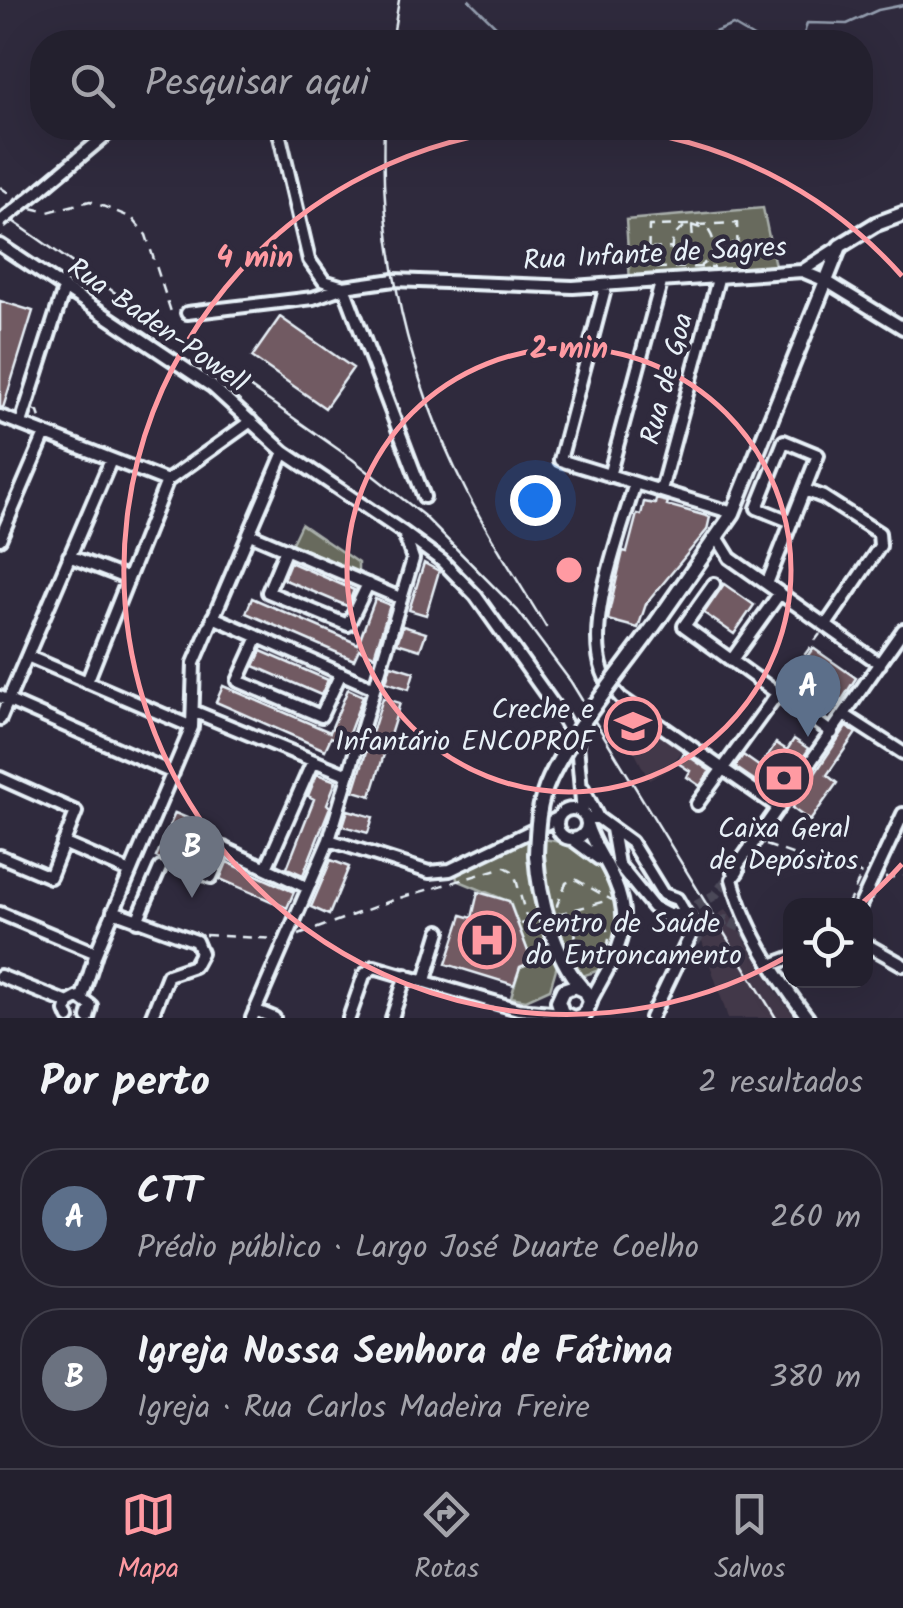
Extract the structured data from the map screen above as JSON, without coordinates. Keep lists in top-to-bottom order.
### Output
{
  "streets": {
    "street": ["Rua Infante de Sagres", "Rua Baden-Powell", "Rua de Goa"]
  },
  "crossings": [
    ["Rua Infante de Sagres", "Rua de Goa"]
  ],
  "places": {
    "school or university": ["Creche e Infantário ENCOPROF"],
    "bank": ["Caixa Geral de Depósitos"],
    "hospital": ["Centro de Saúde do Entroncamento"]
  },
  "page": {
    "search": "Pesquisar aqui",
    "pins": ["A", "B"],
    "heading": ["Por perto", "2 resultados"],
    "list": [
      {
        "mark": "A",
        "name": "CTT",
        "note": "Prédio público · Largo José Duarte Coelho",
        "value": "260 m"
      },
      {
        "mark": "B",
        "name": "Igreja Nossa Senhora de Fátima",
        "note": "Igreja · Rua Carlos Madeira Freire",
        "value": "380 m"
      }
    ],
    "nav": ["Mapa", "Rotas", "Salvos"]
  },
  "rings": ["4 min", "2 min"]
}
